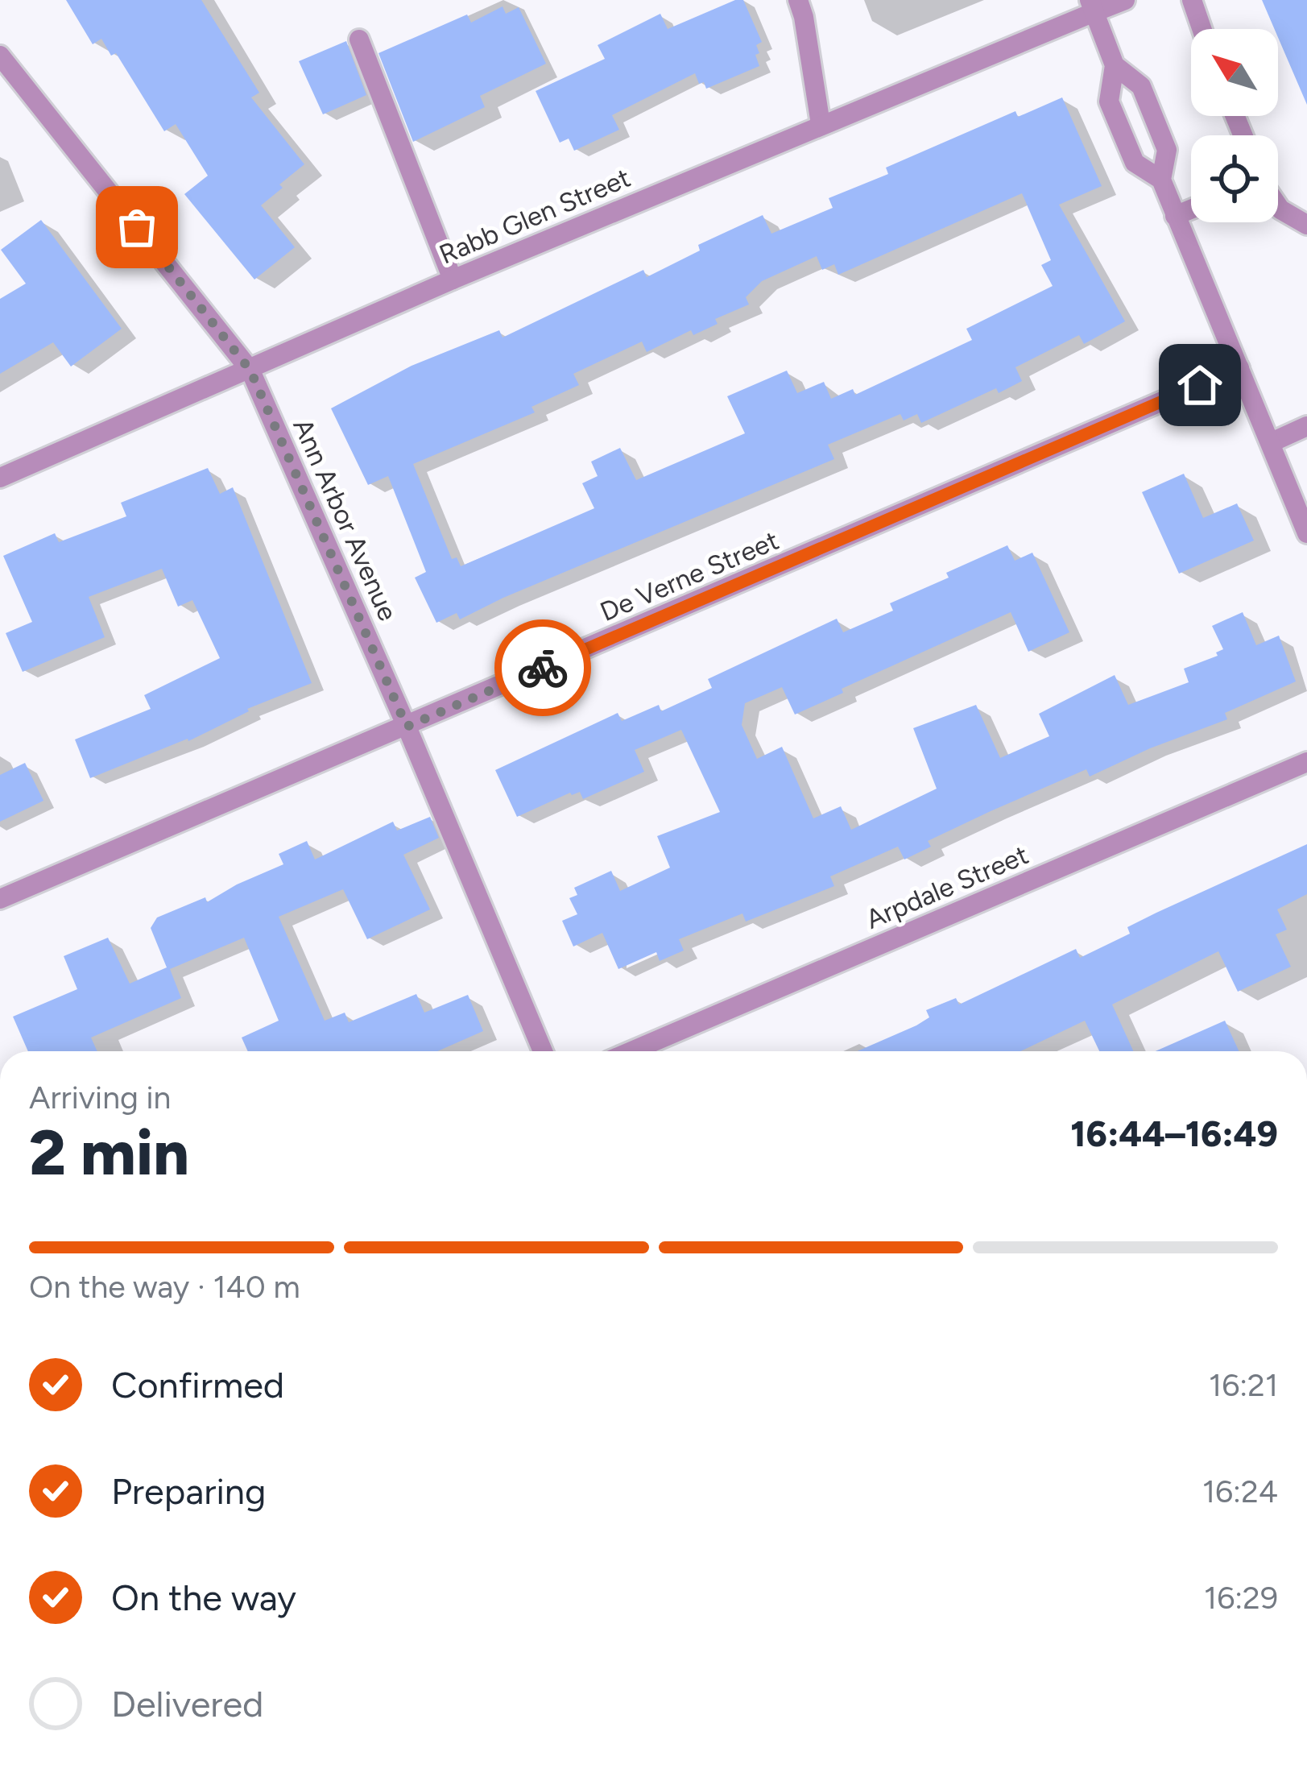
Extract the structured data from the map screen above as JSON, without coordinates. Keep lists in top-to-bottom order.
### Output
{
  "streets": {
    "street": [
      "Rabb Glen Street",
      "Ann Arbor Avenue",
      "De Verne Street",
      "Arpdale Street"
    ]
  },
  "crossings": [
    ["Rabb Glen Street", "Ann Arbor Avenue"],
    ["Ann Arbor Avenue", "De Verne Street"]
  ],
  "north": "top left",
  "page": {
    "heading": ["2 min", "Arriving in", "16:44–16:49"],
    "bar": "On the way · 140 m",
    "list": [
      ["Confirmed", "16:21"],
      ["Preparing", "16:24"],
      ["On the way", "16:29"],
      "Delivered"
    ]
  }
}
